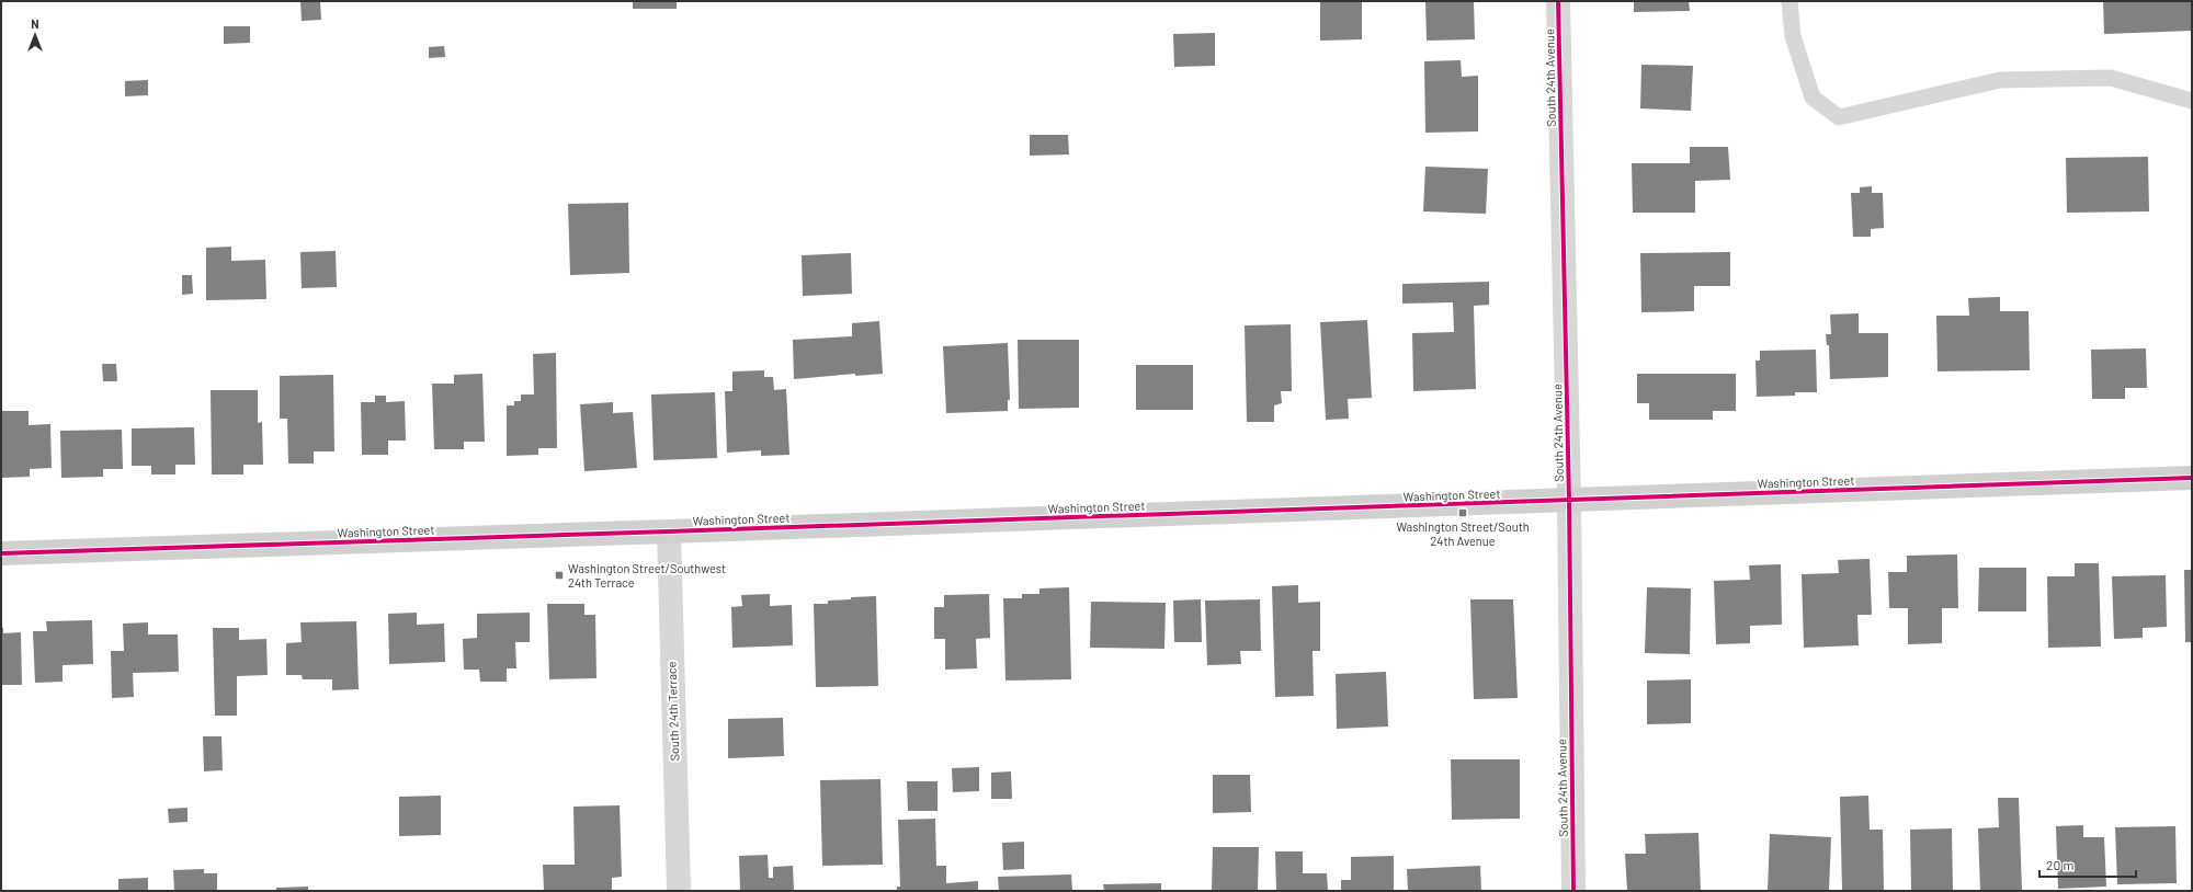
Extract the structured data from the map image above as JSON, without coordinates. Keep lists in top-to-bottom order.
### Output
{
  "streets": {
    "street": ["South 24th Avenue", "Washington Street", "South 24th Terrace"]
  },
  "crossings": [
    ["South 24th Avenue", "Washington Street"],
    ["Washington Street", "South 24th Terrace"]
  ],
  "places": {
    "transit": ["Washington Street/South 24th Avenue", "Washington Street/Southwest 24th Terrace"]
  },
  "scale_bar": "20 m",
  "north": "top"
}
